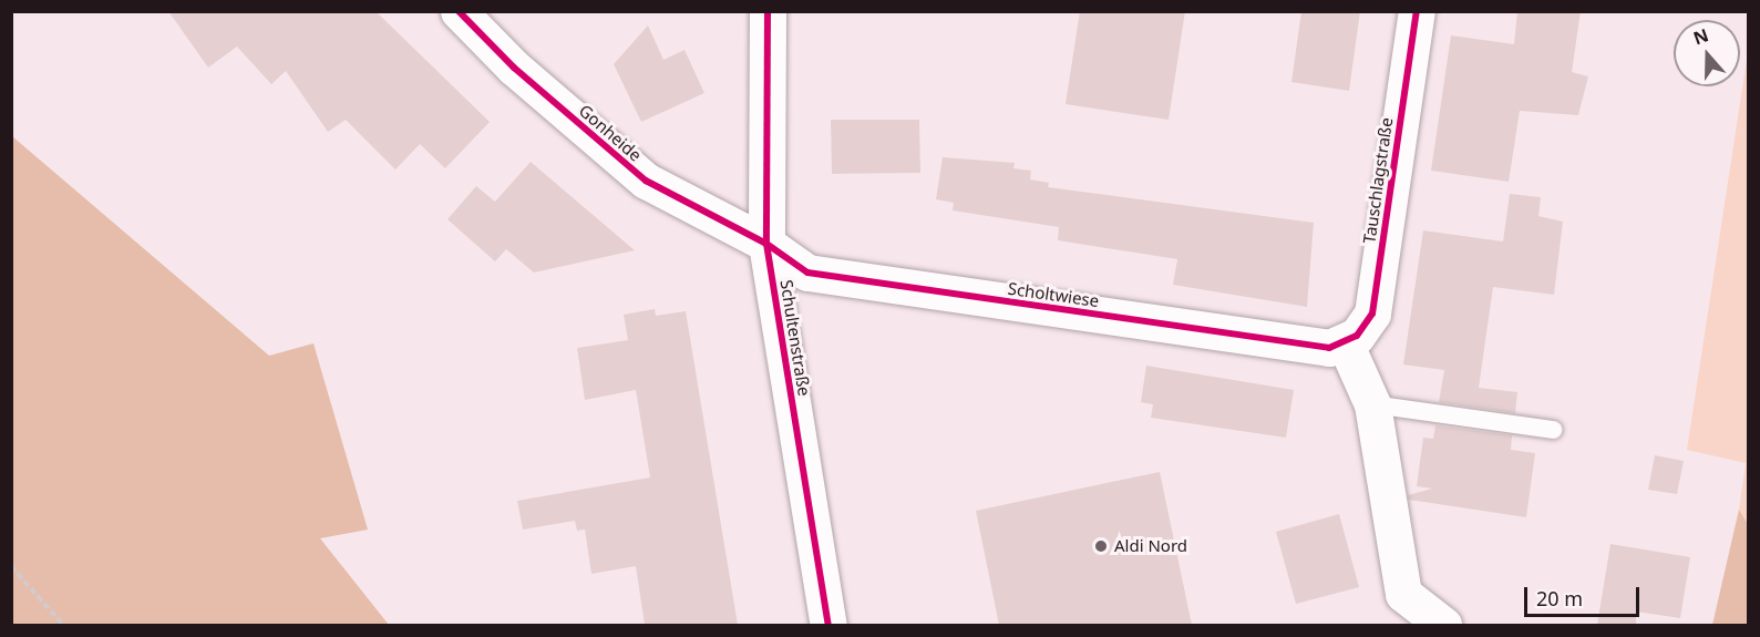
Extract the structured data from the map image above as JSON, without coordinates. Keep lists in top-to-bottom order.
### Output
{
  "streets": {
    "street": [
      "Gonheide",
      "Tauschlagstraße",
      "Scholtwiese",
      "Schultenstraße"
    ]
  },
  "crossings": [
    ["Gonheide", "Scholtwiese"],
    ["Gonheide", "Schultenstraße"],
    ["Tauschlagstraße", "Scholtwiese"],
    ["Scholtwiese", "Schultenstraße"]
  ],
  "places": ["Aldi Nord"],
  "scale_bar": "20 m",
  "north": "top"
}
